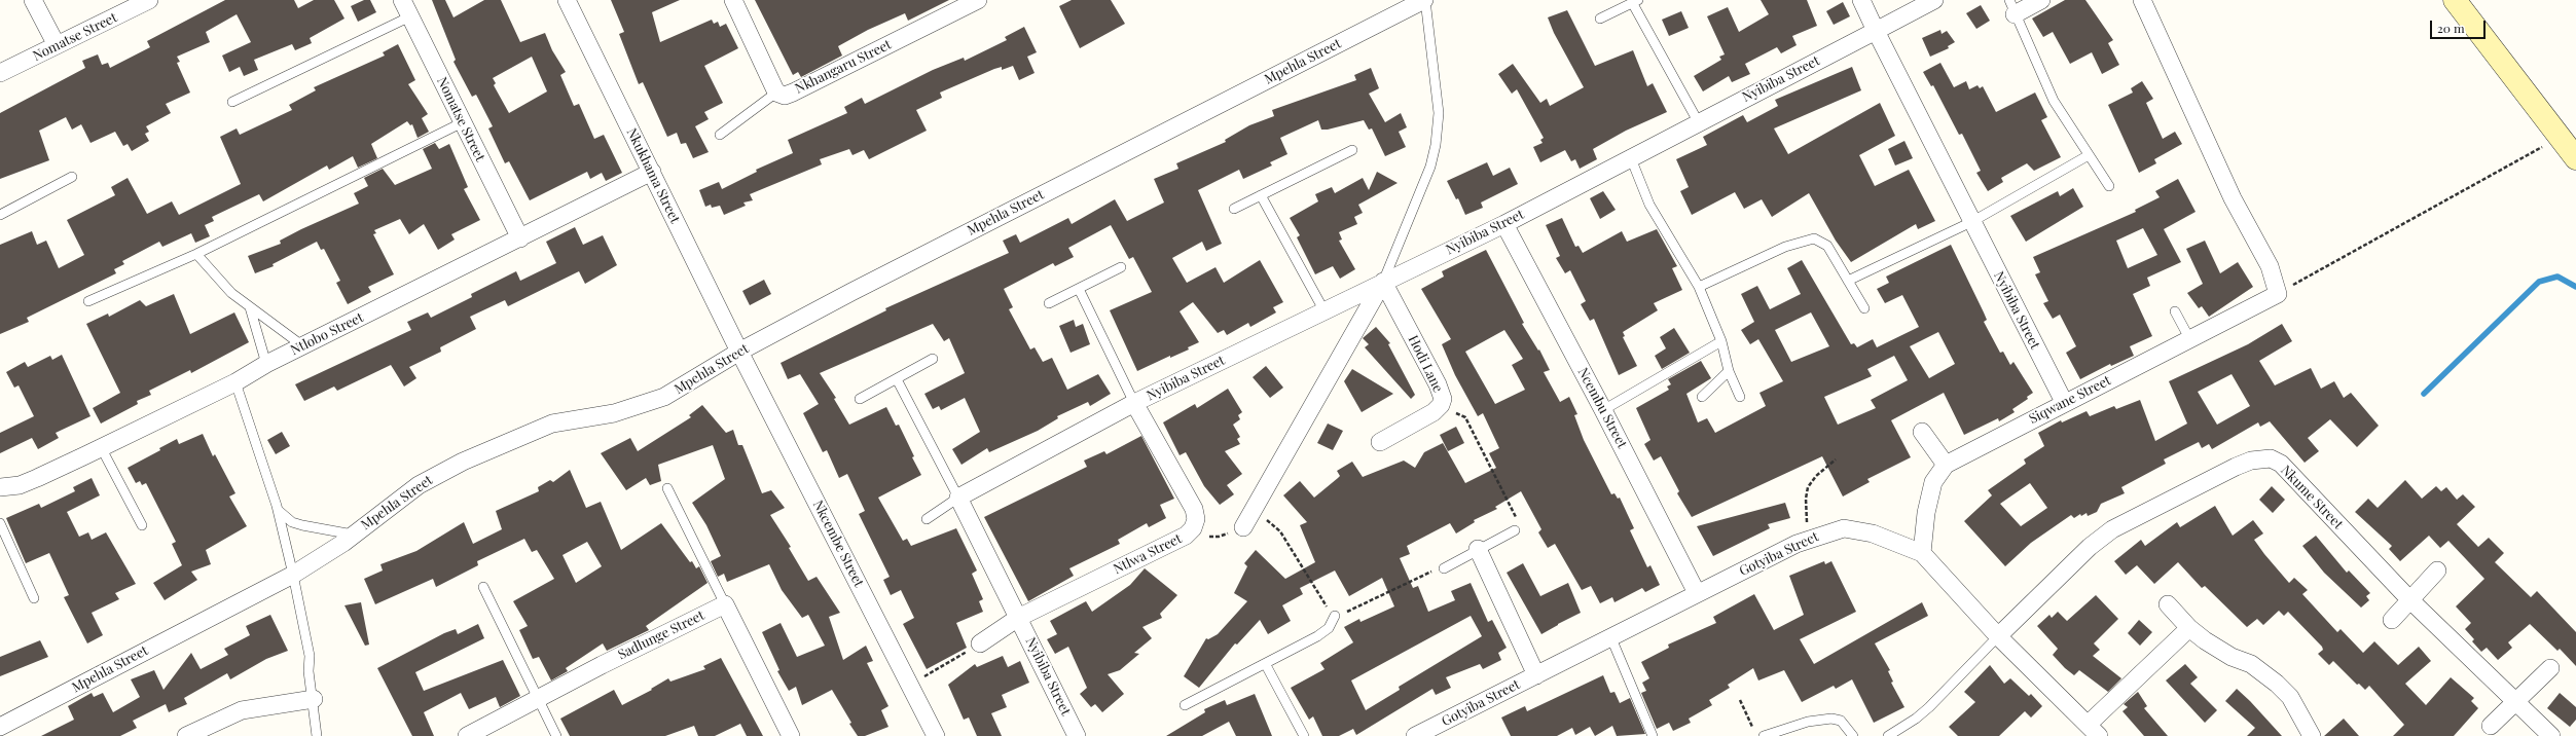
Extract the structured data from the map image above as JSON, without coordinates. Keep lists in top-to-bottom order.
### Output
{
  "streets": {
    "street": [
      "Nomatse Street",
      "Mpehla Street",
      "Nkhangaru Street",
      "Nyibiba Street",
      "Nkukhama Street",
      "Ntlobo Street",
      "Hodi Lane",
      "Siqwane Street",
      "Ncembu Street",
      "Nkume Street",
      "Nkcembe Street",
      "Ntlwa Street",
      "Gotyiba Street",
      "Sadlunge Street"
    ]
  },
  "crossings": [
    ["Nomatse Street", "Ntlobo Street"],
    ["Mpehla Street", "Nkukhama Street"],
    ["Mpehla Street", "Nkcembe Street"],
    ["Nyibiba Street", "Hodi Lane"],
    ["Nyibiba Street", "Siqwane Street"],
    ["Nyibiba Street", "Ncembu Street"],
    ["Nyibiba Street", "Ntlwa Street"],
    ["Nkukhama Street", "Ntlobo Street"],
    ["Nkukhama Street", "Nkcembe Street"],
    ["Siqwane Street", "Gotyiba Street"],
    ["Ncembu Street", "Gotyiba Street"],
    ["Nkume Street", "Gotyiba Street"]
  ],
  "scale_bar": "20 m"
}
